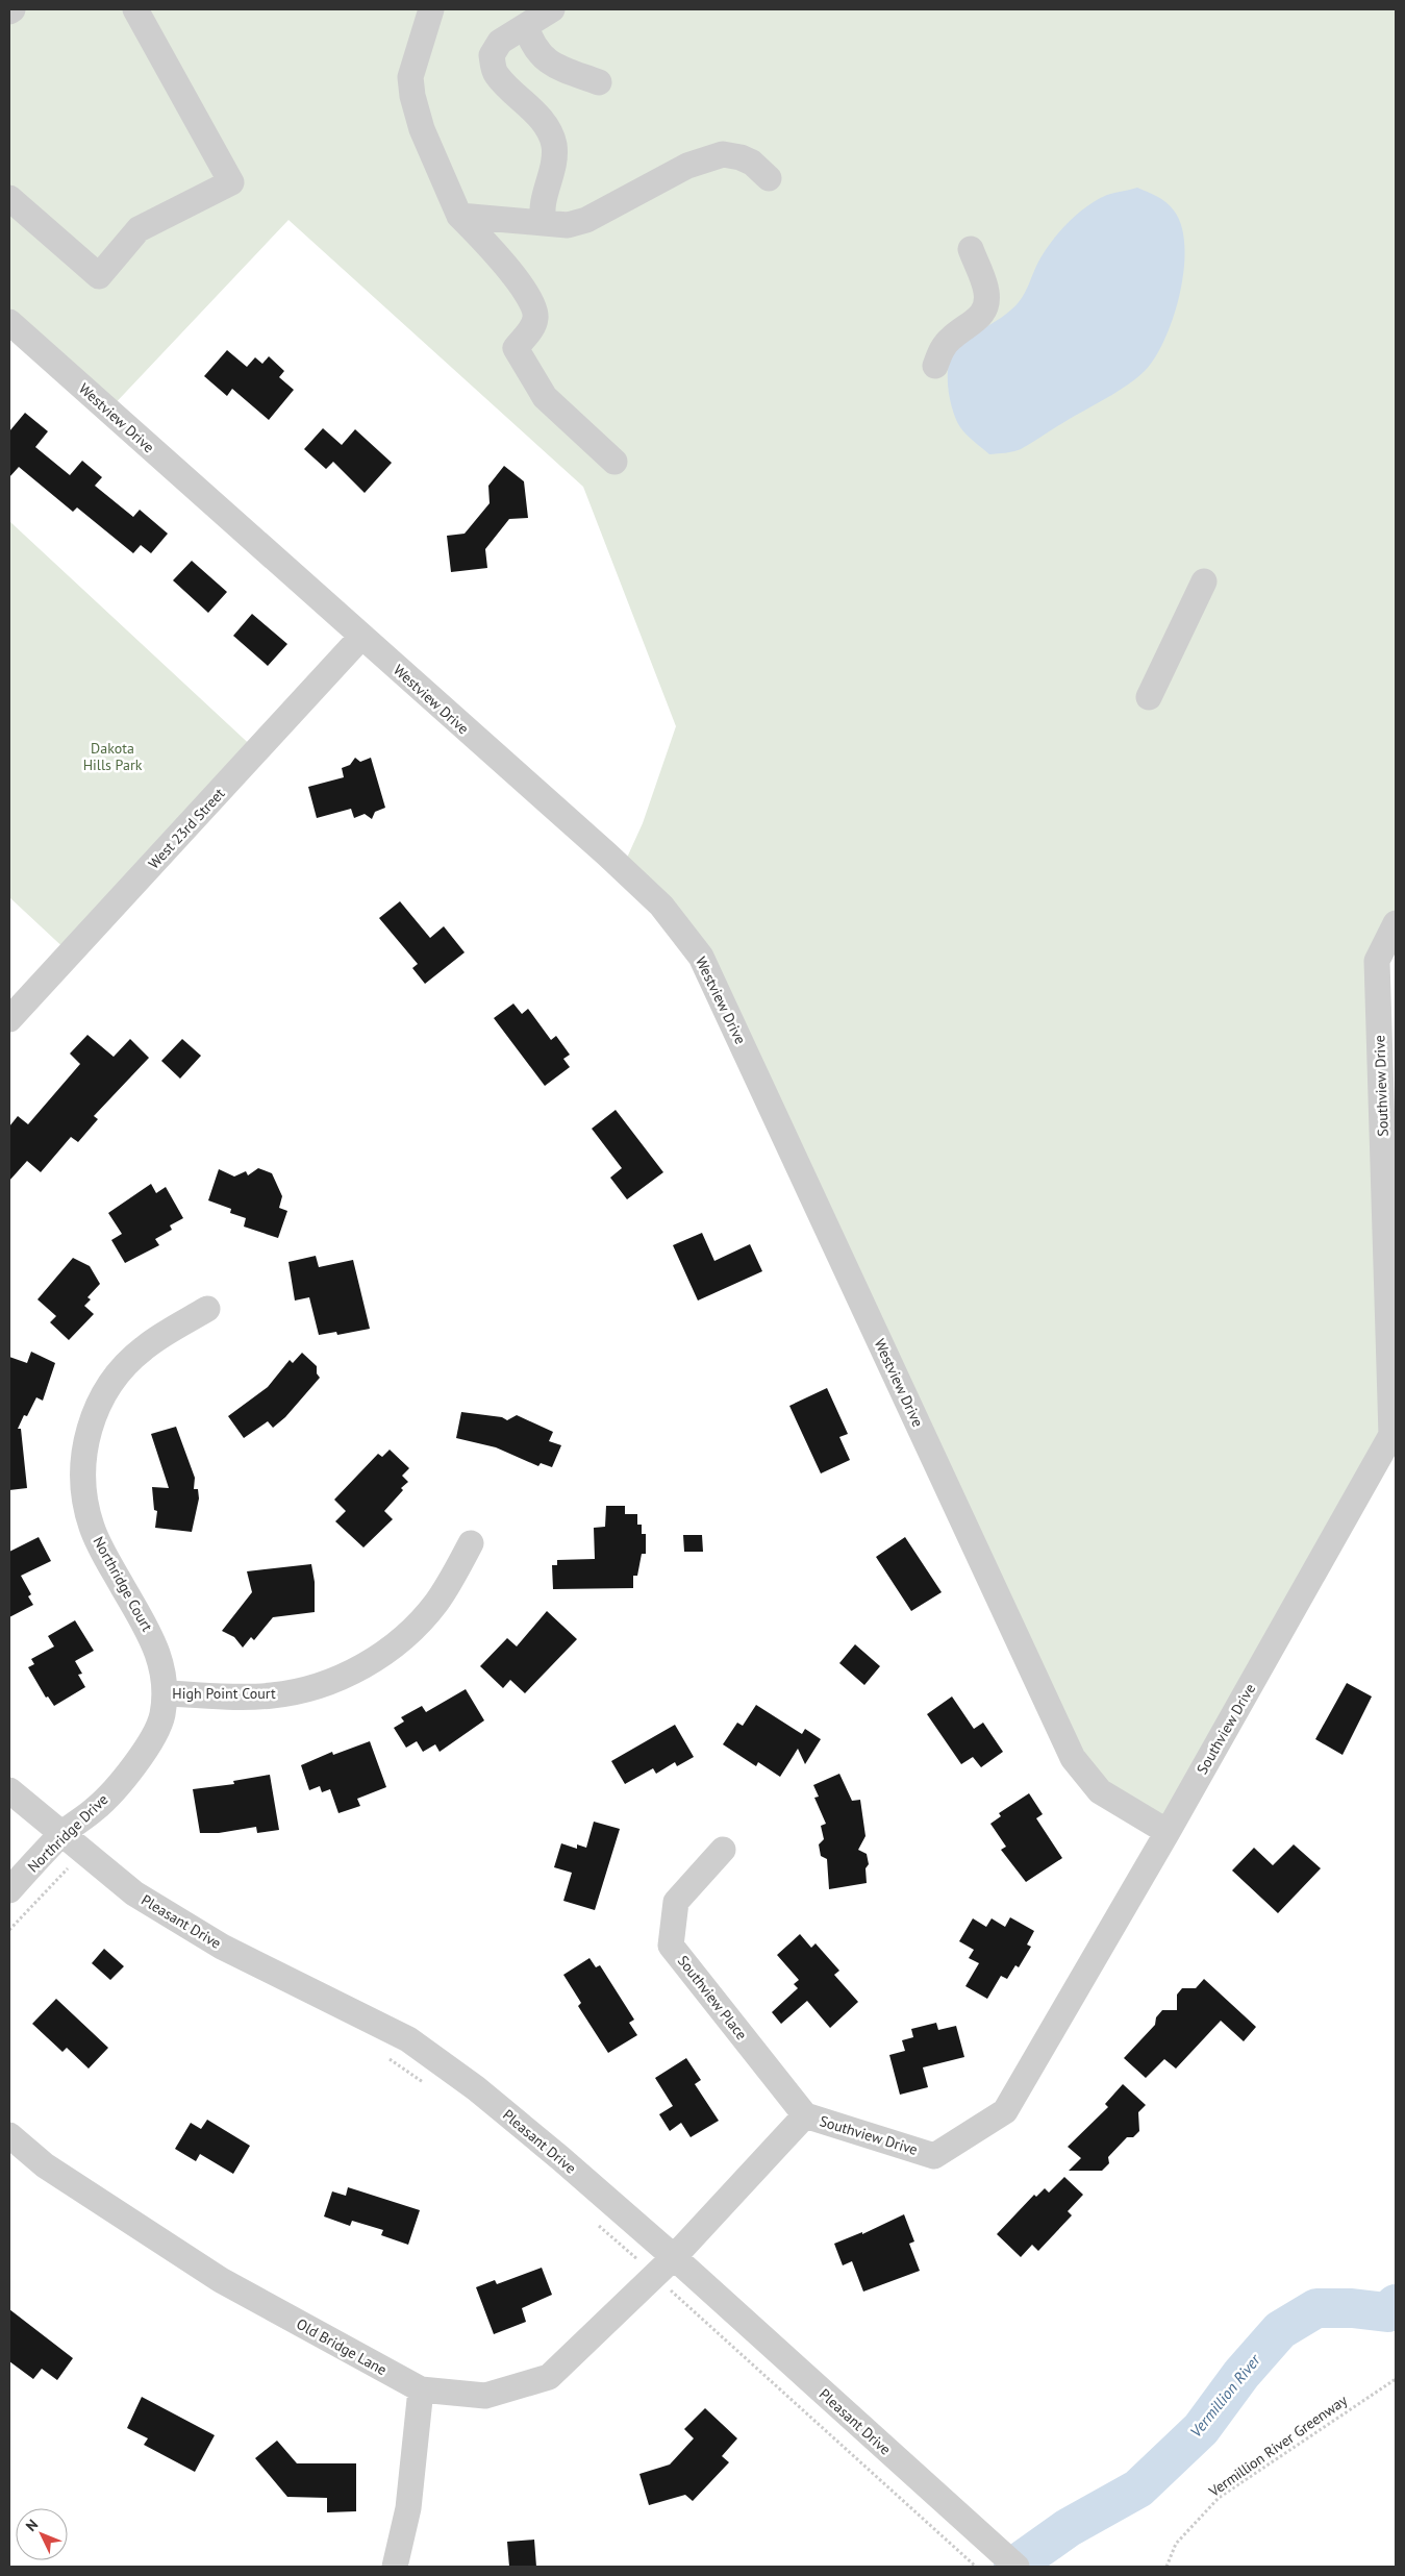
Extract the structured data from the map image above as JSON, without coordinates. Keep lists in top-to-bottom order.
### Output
{
  "streets": {
    "street": [
      "Westview Drive",
      "West 23rd Street",
      "Southview Drive",
      "Northridge Court",
      "High Point Court",
      "Northridge Drive",
      "Pleasant Drive",
      "Southview Place",
      "Old Bridge Lane"
    ],
    "path": ["Vermillion River Greenway"]
  },
  "crossings": [
    ["Westview Drive", "West 23rd Street"],
    ["Westview Drive", "Southview Drive"],
    ["Southview Drive", "Pleasant Drive"],
    ["Southview Drive", "Southview Place"],
    ["Southview Drive", "Old Bridge Lane"],
    ["Northridge Court", "High Point Court"],
    ["Northridge Court", "Northridge Drive"],
    ["High Point Court", "Northridge Drive"],
    ["Northridge Drive", "Pleasant Drive"],
    ["Pleasant Drive", "Old Bridge Lane"]
  ],
  "water": ["Vermillion River"],
  "parks": ["Dakota Hills Park"],
  "north": "top left"
}
